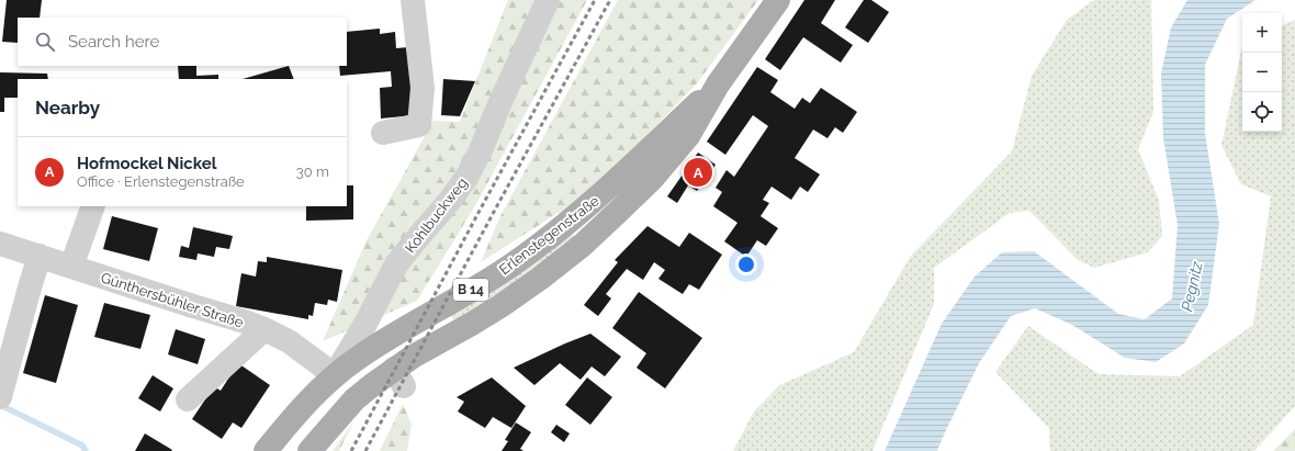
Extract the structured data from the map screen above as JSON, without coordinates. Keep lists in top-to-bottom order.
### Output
{
  "streets": {
    "main road": ["Erlenstegenstraße", "B 14"],
    "street": ["Kohlbuckweg", "Günthersbühler Straße"]
  },
  "crossings": [
    ["Kohlbuckweg", "Erlenstegenstraße"],
    ["Kohlbuckweg", "Günthersbühler Straße"],
    ["Erlenstegenstraße", "Günthersbühler Straße"]
  ],
  "water": ["Pegnitz"],
  "page": {
    "map_buttons": ["+", "−"],
    "search": "Search here",
    "heading": "Nearby",
    "list": [
      {
        "mark": "A",
        "name": "Hofmockel Nickel",
        "note": "Office · Erlenstegenstraße",
        "value": "30 m"
      }
    ],
    "pins": "A"
  }
}
